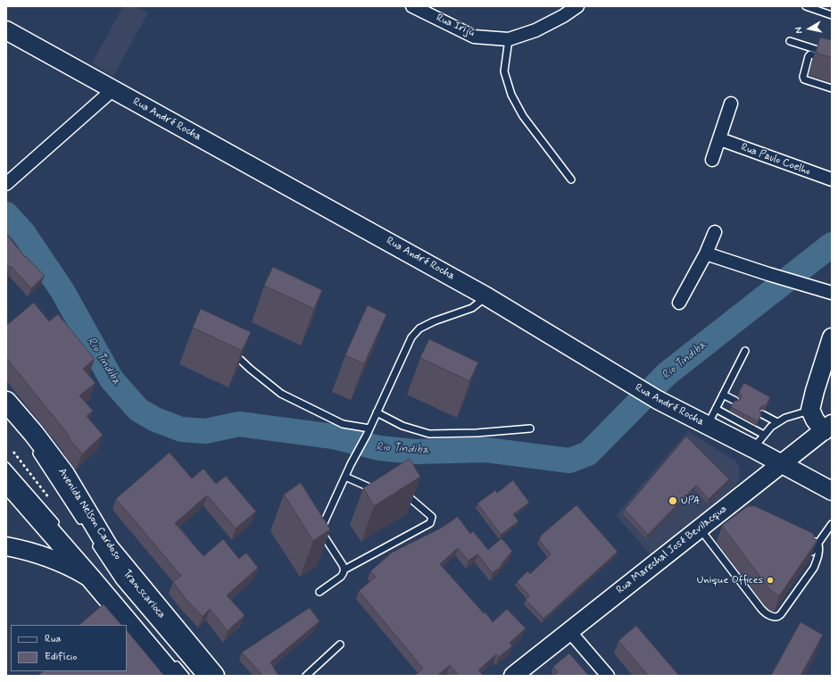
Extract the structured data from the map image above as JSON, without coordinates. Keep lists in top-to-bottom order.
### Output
{
  "streets": {
    "main road": ["Rua André Rocha", "Avenida Nelson Cardoso", "Rua Marechal José Bevilacqua"],
    "street": ["Rua Irijú", "Rua Paulo Coelho"],
    "lane": ["Transcarioca"]
  },
  "crossings": [
    ["Rua André Rocha", "Rua Marechal José Bevilacqua"]
  ],
  "water": ["Rio Tindiba"],
  "places": ["UPA", "Unique Offices"],
  "legend": ["Rua", "Edifício"],
  "north": "left"
}
